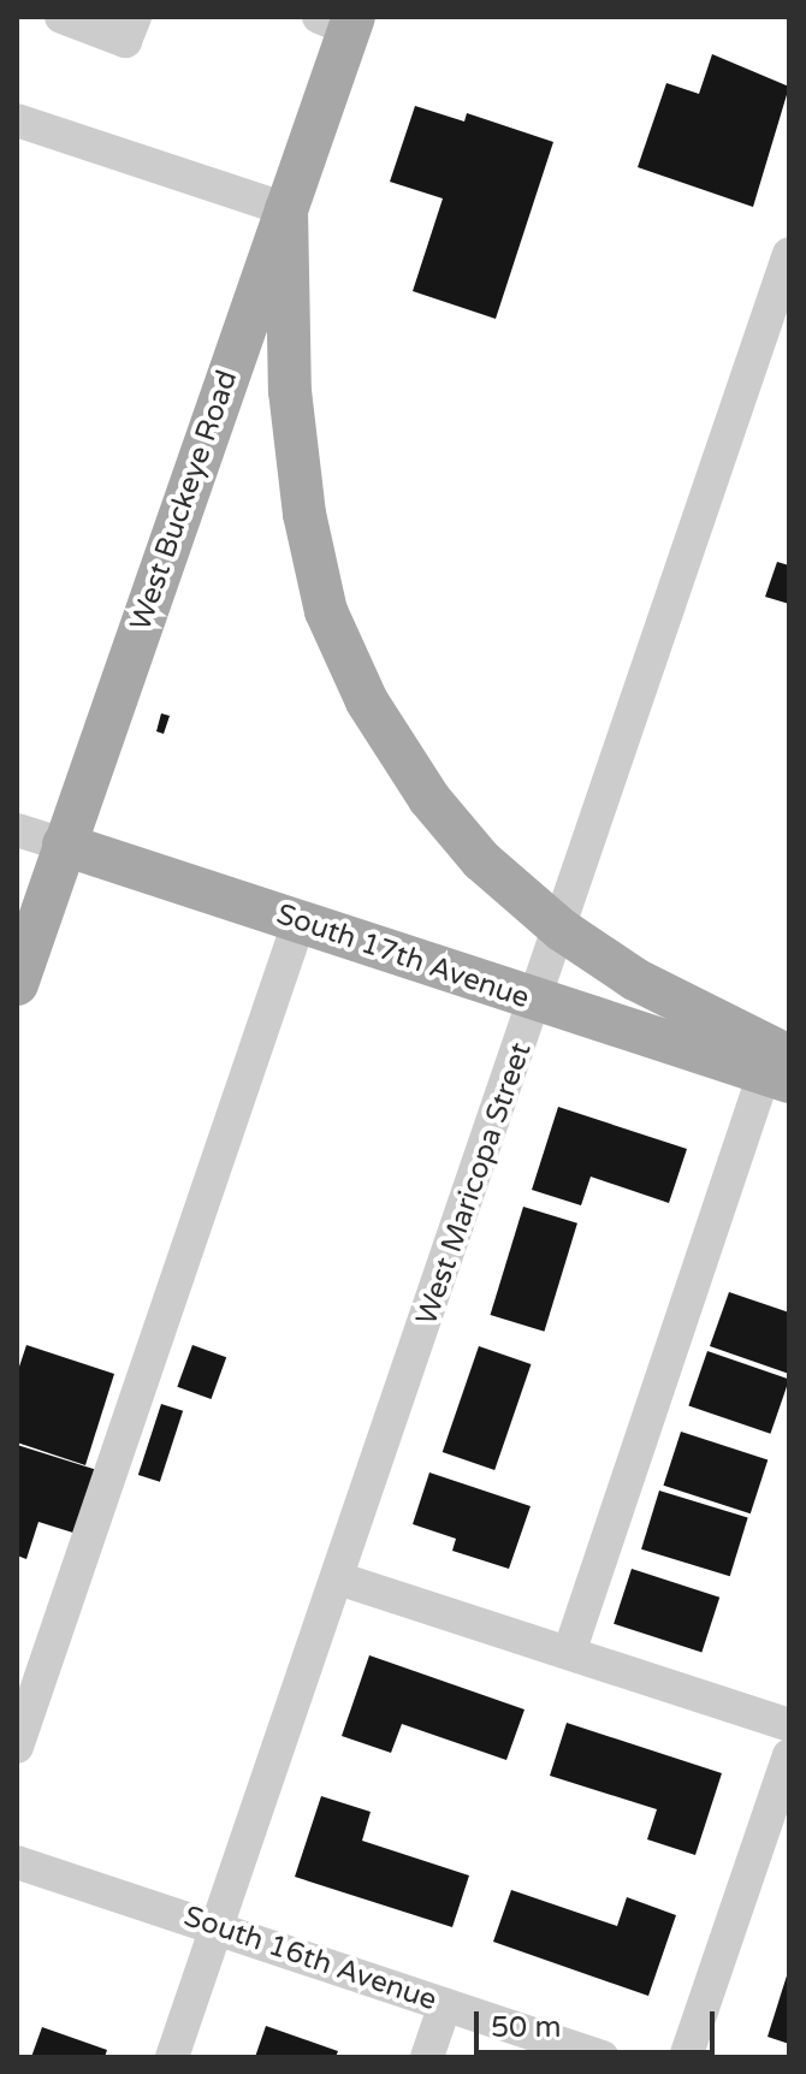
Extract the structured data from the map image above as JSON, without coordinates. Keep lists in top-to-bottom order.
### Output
{
  "streets": {
    "main road": ["West Buckeye Road", "South 17th Avenue"],
    "street": ["West Maricopa Street", "South 16th Avenue"]
  },
  "crossings": [
    ["West Buckeye Road", "South 17th Avenue"],
    ["South 17th Avenue", "West Maricopa Street"],
    ["West Maricopa Street", "South 16th Avenue"]
  ],
  "scale_bar": "50 m"
}
